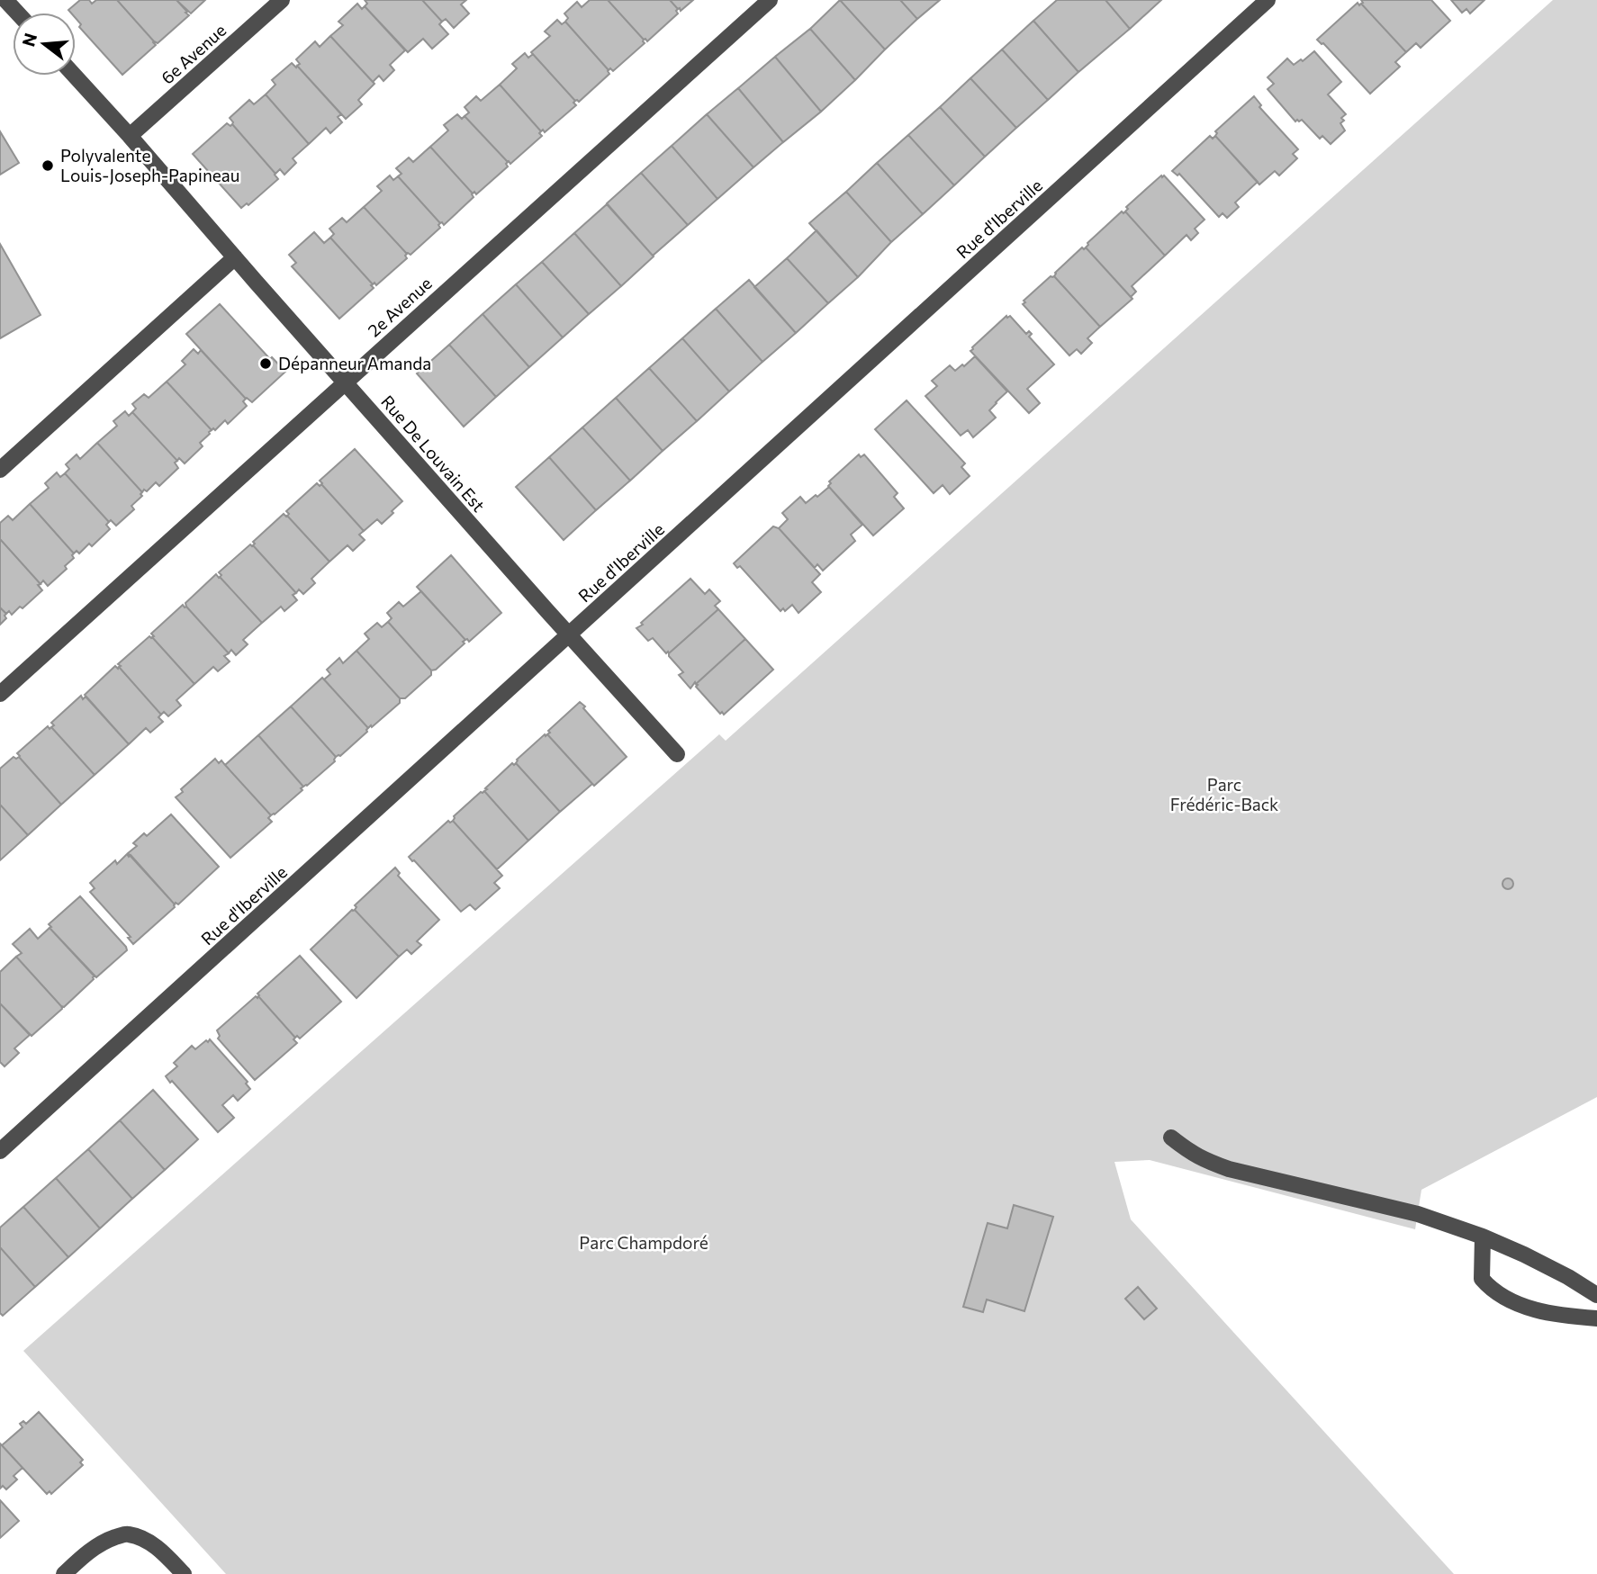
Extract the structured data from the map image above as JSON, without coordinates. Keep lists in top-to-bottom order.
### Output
{
  "streets": {
    "street": [
      "6e Avenue",
      "Rue d'Iberville",
      "2e Avenue",
      "Rue De Louvain Est"
    ]
  },
  "crossings": [
    ["6e Avenue", "Rue De Louvain Est"],
    ["Rue d'Iberville", "Rue De Louvain Est"],
    ["2e Avenue", "Rue De Louvain Est"]
  ],
  "parks": ["Parc Frédéric-Back", "Parc Champdoré"],
  "places": ["Polyvalente Louis-Joseph-Papineau", "Dépanneur Amanda"],
  "north": "left"
}
